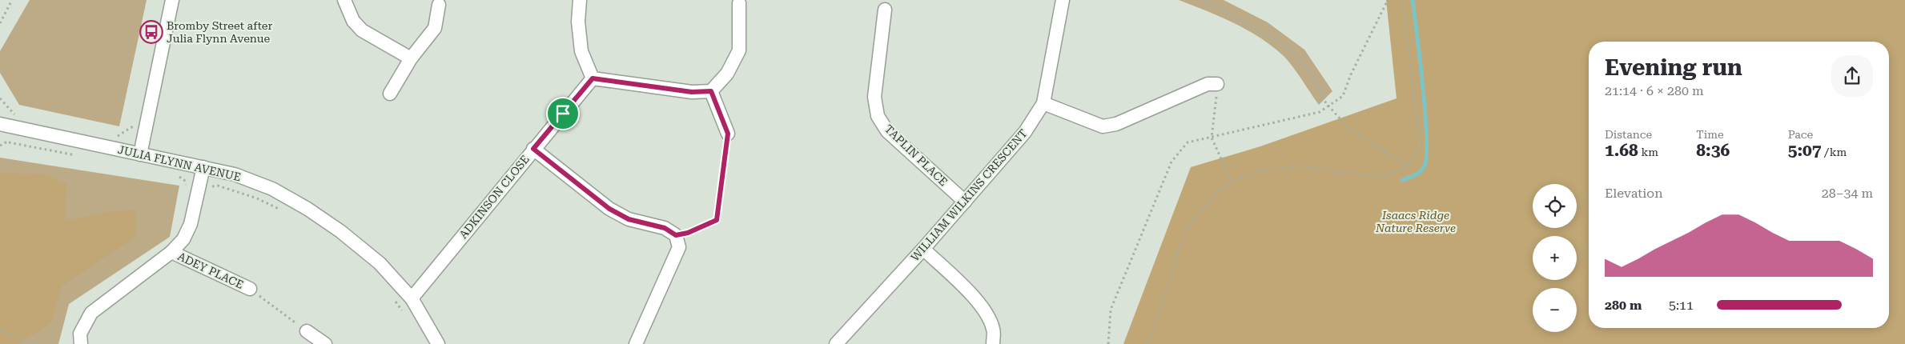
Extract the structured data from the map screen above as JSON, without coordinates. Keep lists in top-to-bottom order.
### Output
{
  "streets": {
    "street": [
      "TAPLIN PLACE",
      "JULIA FLYNN AVENUE",
      "WILLIAM WILKINS CRESCENT",
      "ADKINSON CLOSE",
      "ADEY PLACE"
    ]
  },
  "crossings": [
    ["TAPLIN PLACE", "WILLIAM WILKINS CRESCENT"],
    ["JULIA FLYNN AVENUE", "ADKINSON CLOSE"]
  ],
  "parks": ["Isaacs Ridge Nature Reserve"],
  "places": {
    "bus stop": ["Bromby Street after Julia Flynn Avenue"]
  },
  "page": {
    "heading": ["Evening run", "21:14 · 6 × 280 m"],
    "stats": [
      ["Distance", "1.68 km"],
      ["Time", "8:36"],
      ["Pace", "5:07 /km"]
    ],
    "chart": ["Elevation", "28–34 m"],
    "map_buttons": ["+", "−"],
    "list": [
      {
        "name": "280 m",
        "note": "5:11"
      }
    ]
  }
}
